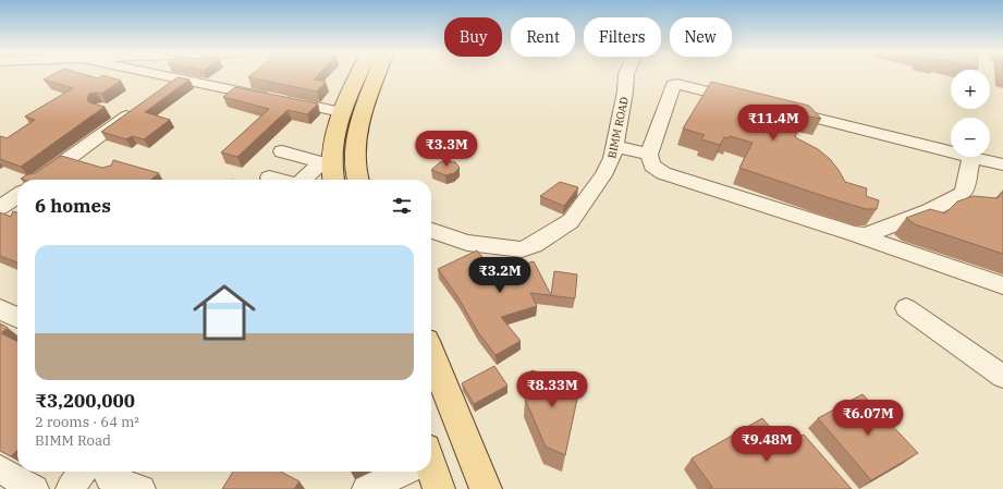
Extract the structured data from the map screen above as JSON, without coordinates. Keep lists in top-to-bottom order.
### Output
{
  "streets": {
    "street": ["BIMM ROAD"]
  },
  "page": {
    "chip": [
      "Buy",
      "Rent",
      "Filters",
      "New"
    ],
    "map_buttons": ["+", "−"],
    "price": [
      "₹11.4M",
      "₹3.3M",
      "₹3.2M",
      "₹8.33M",
      "₹6.07M",
      "₹9.48M"
    ],
    "heading": "6 homes",
    "list": [
      {
        "name": "₹3,200,000",
        "note": "2 rooms · 64 m² · BIMM Road"
      }
    ]
  }
}
